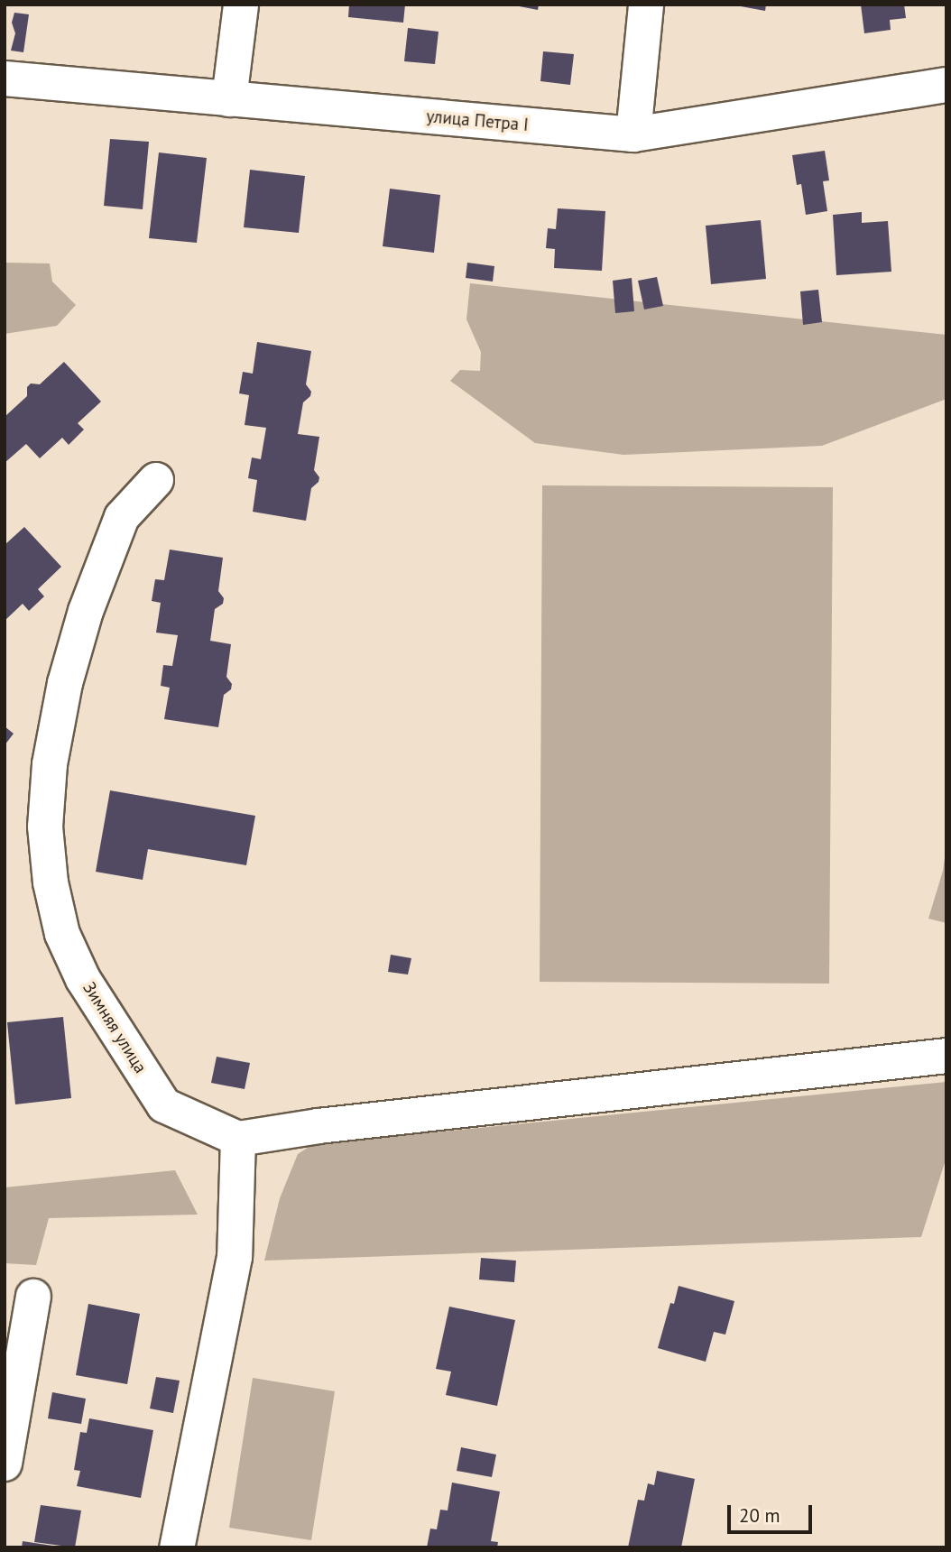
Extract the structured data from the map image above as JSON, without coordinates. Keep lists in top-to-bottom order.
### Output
{
  "streets": {
    "street": ["улица Петра I", "Зимняя улица"]
  },
  "scale_bar": "20 m"
}
